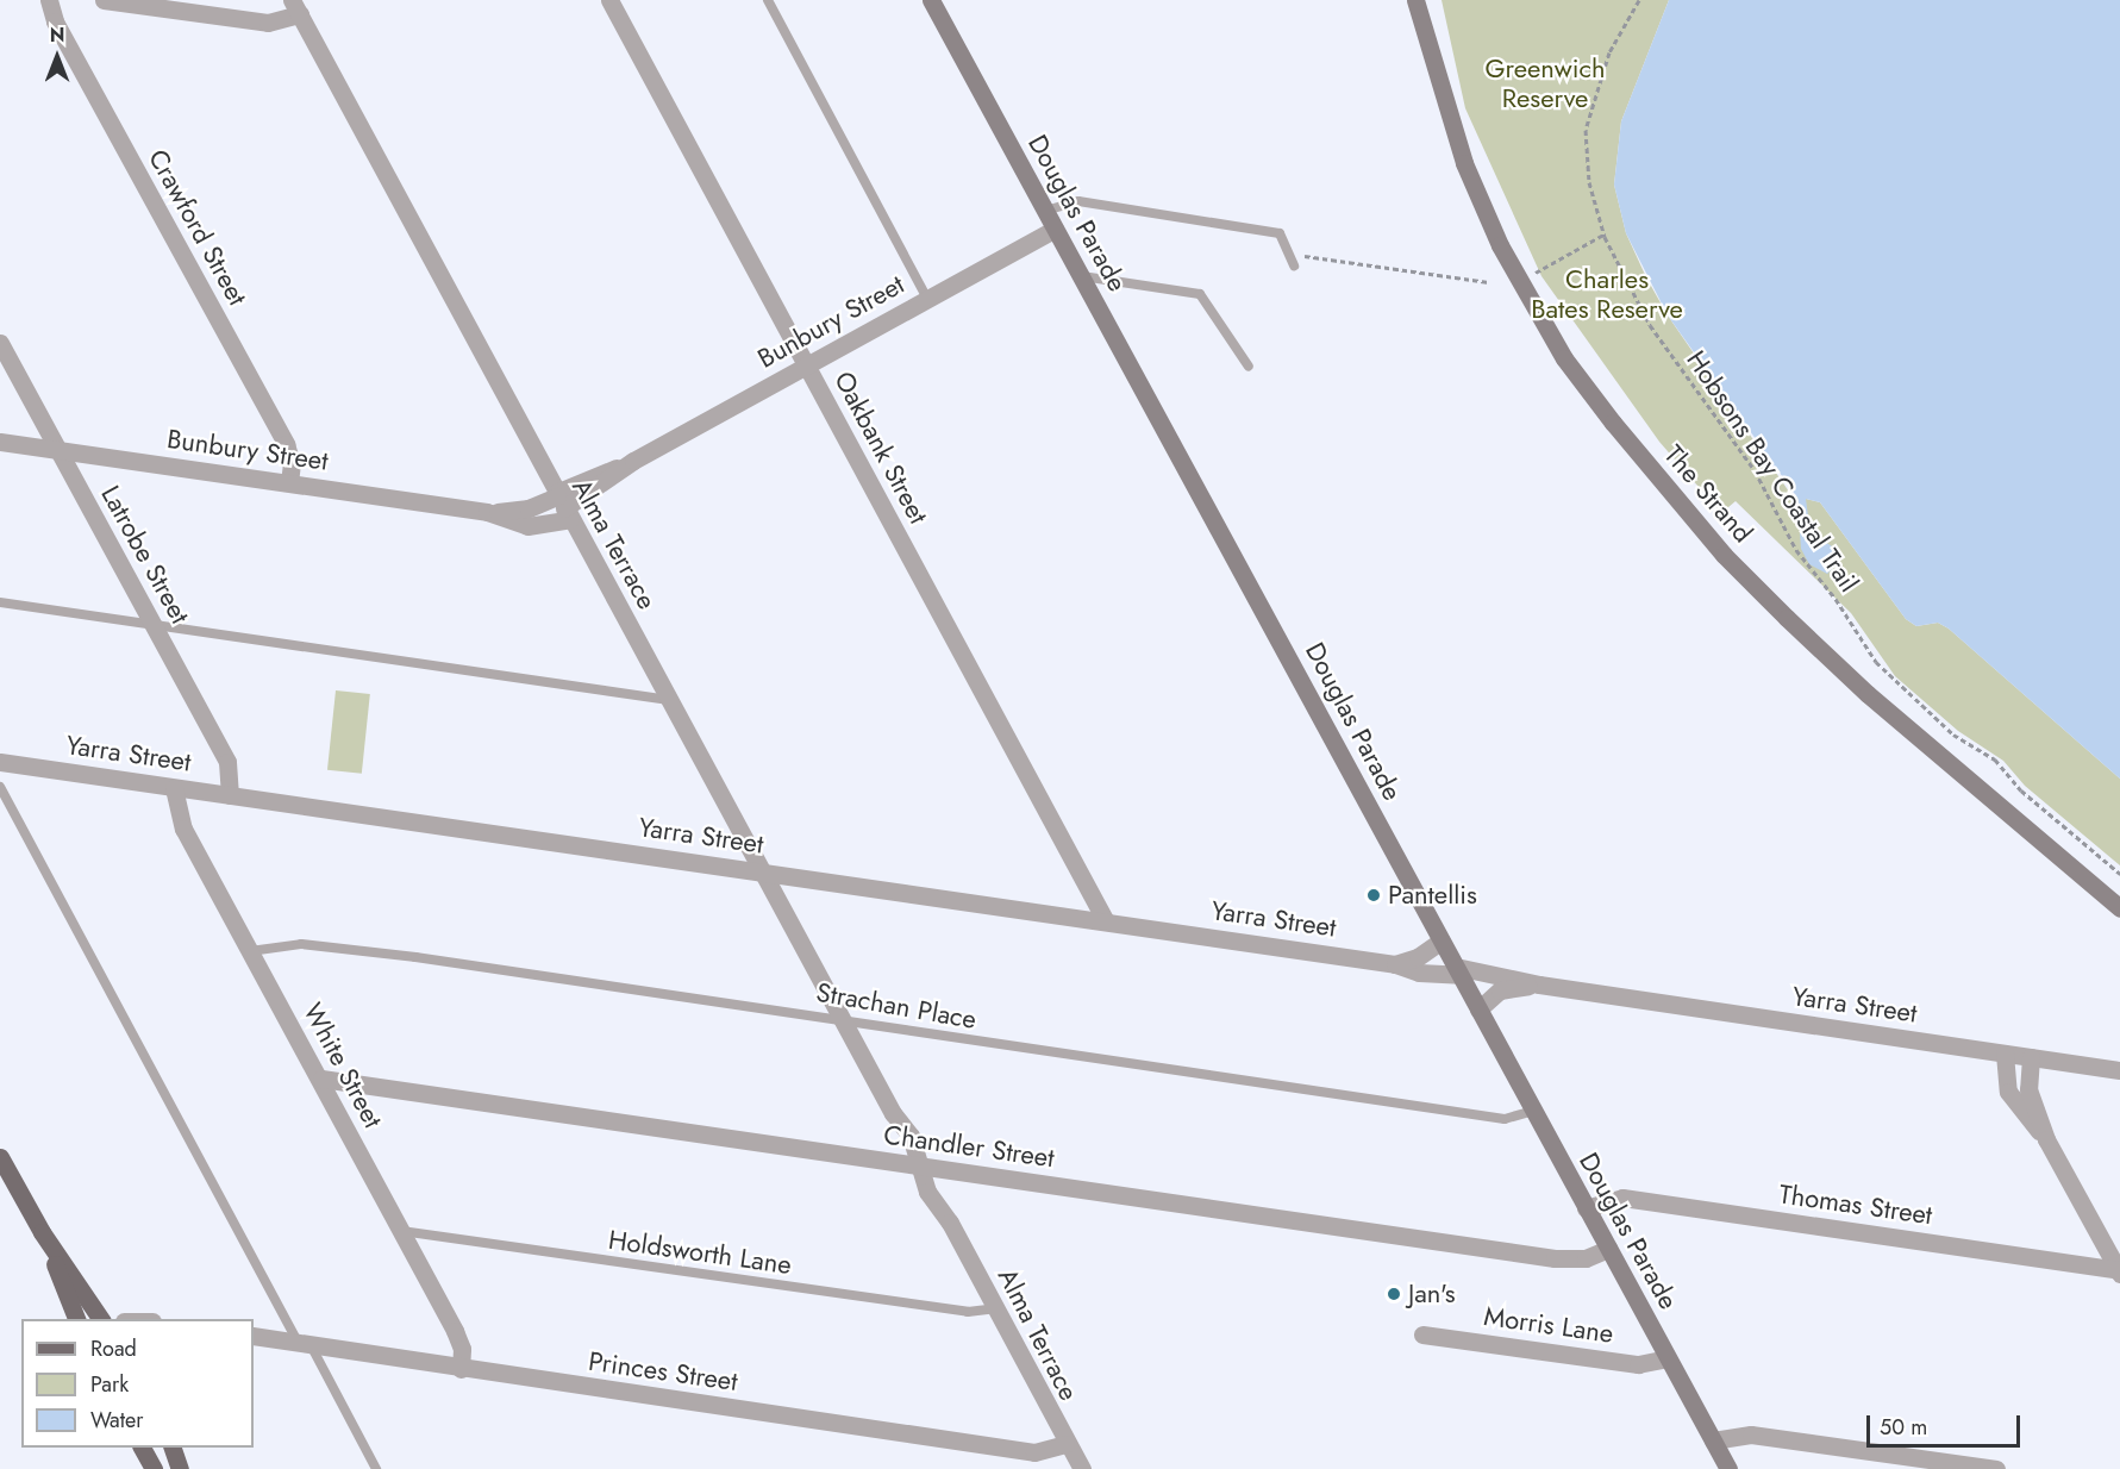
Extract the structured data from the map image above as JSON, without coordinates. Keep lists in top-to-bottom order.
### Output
{
  "streets": {
    "street": [
      "Douglas Parade",
      "Crawford Street",
      "Bunbury Street",
      "Oakbank Street",
      "The Strand",
      "Alma Terrace",
      "Latrobe Street",
      "Yarra Street",
      "White Street",
      "Chandler Street",
      "Thomas Street",
      "Morris Lane",
      "Princes Street"
    ],
    "lane": ["Strachan Place", "Holdsworth Lane"],
    "path": ["Hobsons Bay Coastal Trail"]
  },
  "crossings": [
    ["Douglas Parade", "Bunbury Street"],
    ["Douglas Parade", "Yarra Street"],
    ["Douglas Parade", "Strachan Place"],
    ["Douglas Parade", "Chandler Street"],
    ["Douglas Parade", "Thomas Street"],
    ["Douglas Parade", "Morris Lane"],
    ["Crawford Street", "Bunbury Street"],
    ["Bunbury Street", "Oakbank Street"],
    ["Bunbury Street", "Alma Terrace"],
    ["Bunbury Street", "Latrobe Street"],
    ["Oakbank Street", "Yarra Street"],
    ["Alma Terrace", "Yarra Street"],
    ["Alma Terrace", "Strachan Place"],
    ["Alma Terrace", "Chandler Street"],
    ["Alma Terrace", "Holdsworth Lane"],
    ["Alma Terrace", "Princes Street"],
    ["Latrobe Street", "Yarra Street"],
    ["Yarra Street", "White Street"],
    ["Strachan Place", "White Street"],
    ["White Street", "Chandler Street"],
    ["White Street", "Holdsworth Lane"],
    ["White Street", "Princes Street"]
  ],
  "parks": ["Greenwich Reserve", "Charles Bates Reserve"],
  "places": ["Pantellis", "Jan's"],
  "legend": ["Road", "Park", "Water"],
  "scale_bar": "50 m",
  "north": "top"
}
